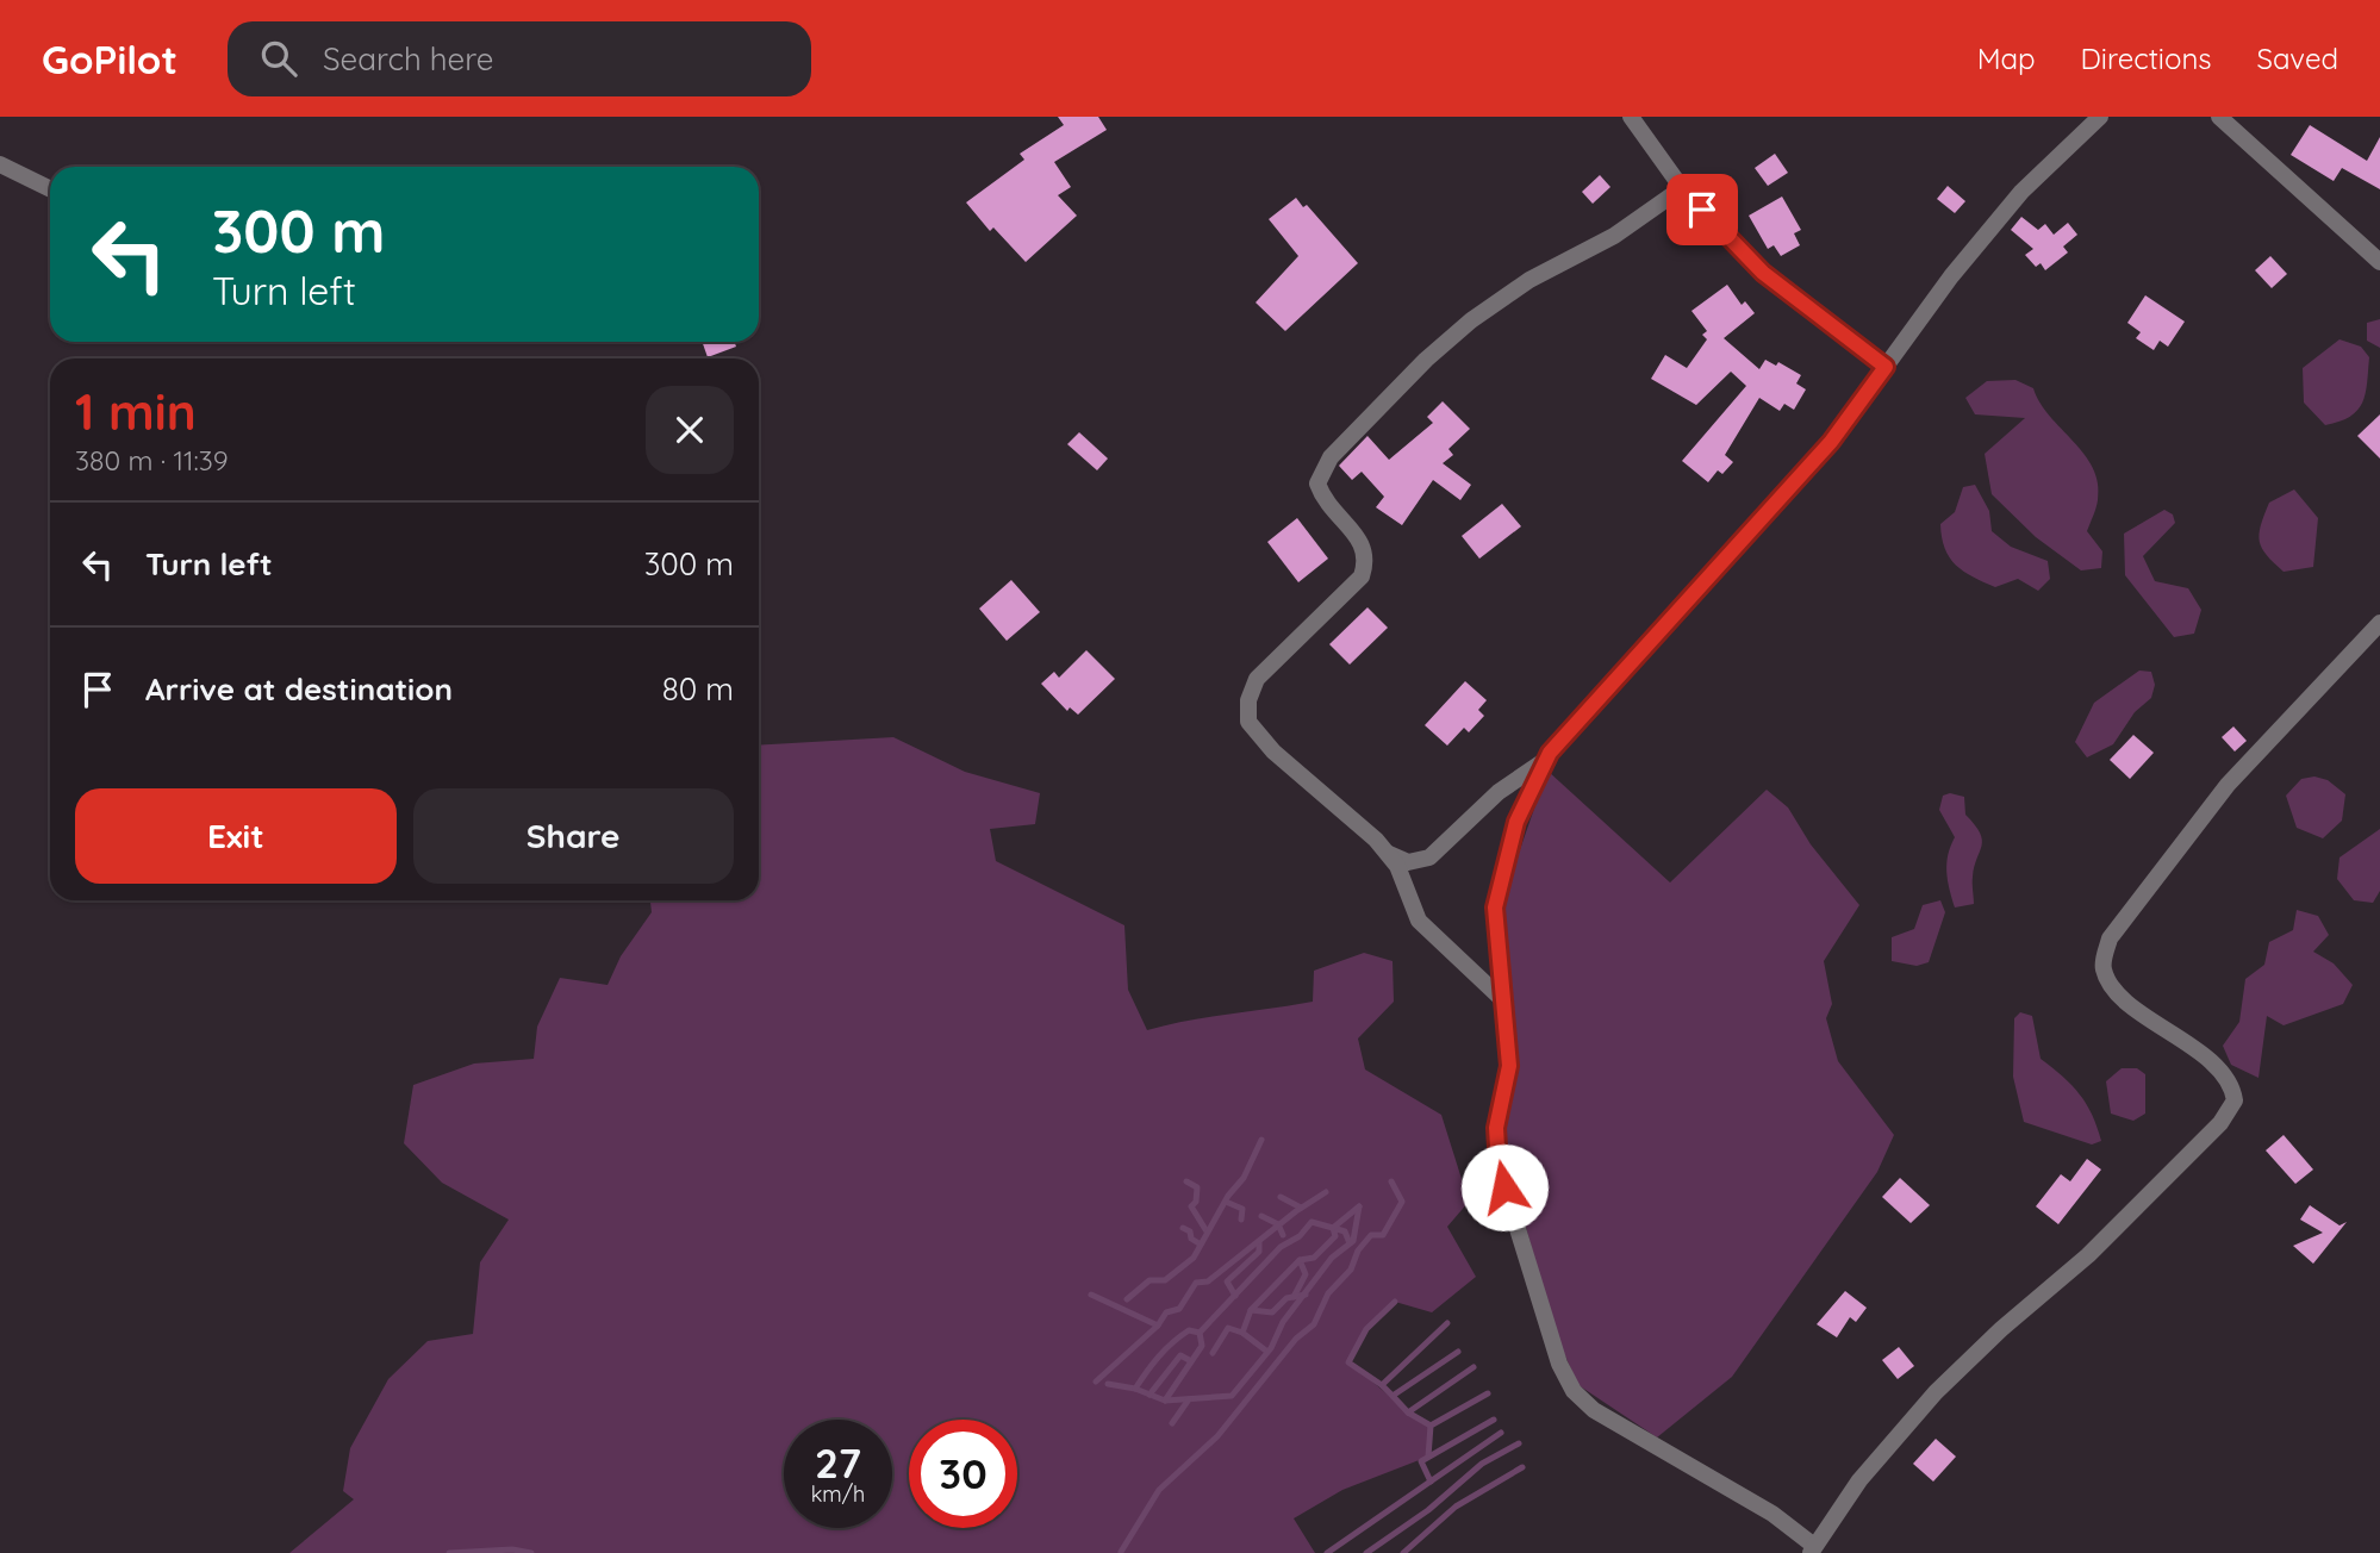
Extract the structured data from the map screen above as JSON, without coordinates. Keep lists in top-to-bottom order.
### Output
{
  "page": {
    "header": "GoPilot",
    "search": "Search here",
    "nav": ["Map", "Directions", "Saved"],
    "turn": ["300 m", "Turn left"],
    "heading": ["1 min", "380 m · 11:39"],
    "list": [
      {
        "name": "Turn left",
        "value": "300 m"
      },
      {
        "name": "Arrive at destination",
        "value": "80 m"
      }
    ],
    "buttons": ["Exit", "Share"],
    "speed": "27 km/h",
    "limit": "30"
  }
}
